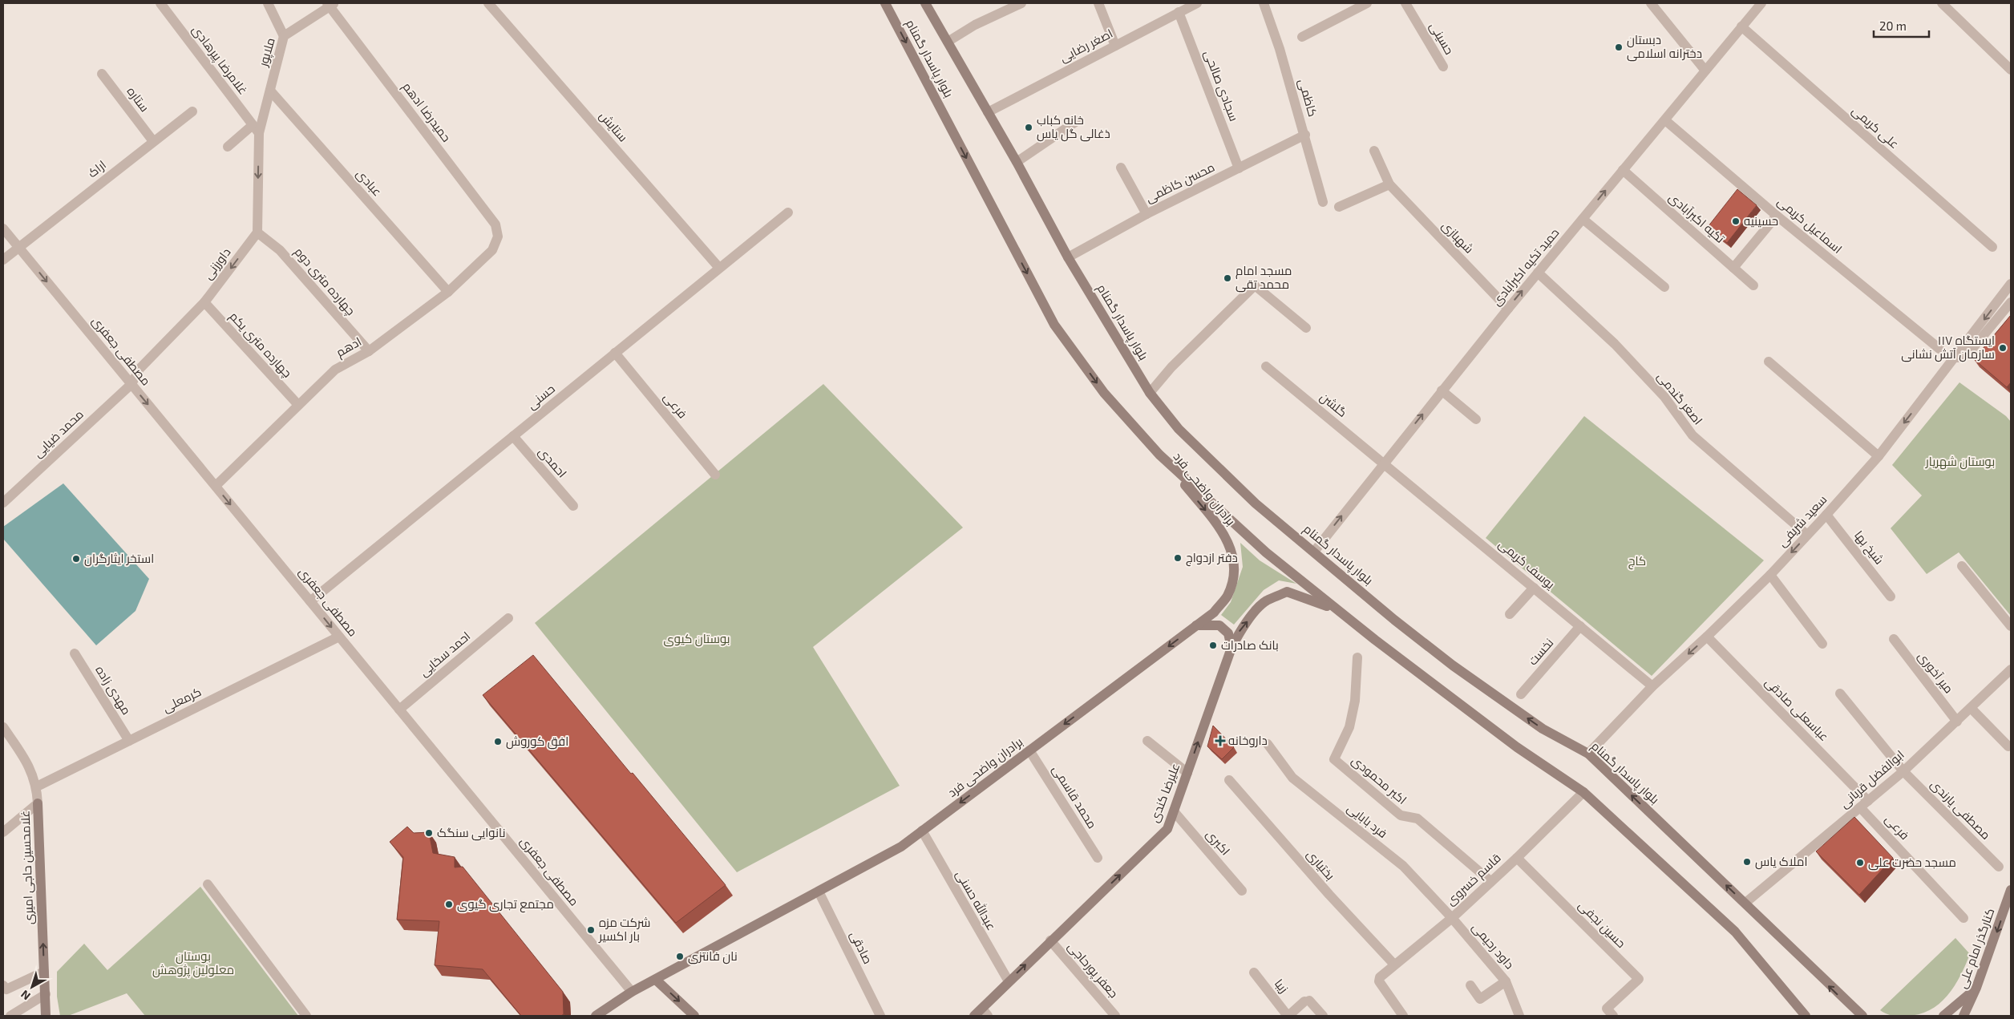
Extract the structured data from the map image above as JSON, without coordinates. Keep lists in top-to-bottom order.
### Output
{
  "streets": {
    "main road": [
      "بلوار پاسدار گمنام",
      "برادران واضحی فرد",
      "علیرضا کندی",
      "غلامحسین حاجی امیری",
      "کنارگذر امام علی"
    ],
    "street": [
      "حسینی",
      "اصغر رضایی",
      "ملاپور",
      "غلامرضا پیرهادی",
      "سجادی صالحی",
      "کاظمی",
      "ستاره",
      "حمیدرضا ادهم",
      "ستایش",
      "علی کریمی",
      "اراک",
      "عبادی",
      "محسن کاظمی",
      "تکیه اکبرآبادی",
      "اسماعیل کریمی",
      "شهبازی",
      "داورزنی",
      "حمید تکیه اکبرآبادی",
      "چهارده متری دوم",
      "چهارده متری یکم",
      "ادهم",
      "مصطفی جعفری",
      "حسنی",
      "اصغر گندمی",
      "گلشن",
      "فرعی",
      "محمد ضیایی",
      "احمدی",
      "سعید شریفی",
      "شیخ بها",
      "یوسف کریمی",
      "نخست",
      "احمد سخایی",
      "میر آخوری",
      "مهدی زاده",
      "کرمعلی",
      "عباسعلی صادقی",
      "ابوالفضل قربانی",
      "اکبر محمودی",
      "محمد قاسمی",
      "مصطفی یارندی",
      "فرد بابایی",
      "اکبری",
      "بختیاری",
      "قاسم خسروی",
      "عبدالله حسنی",
      "حسین نجفی",
      "داود رحیمی",
      "صادقی",
      "جعفر پورحاجی",
      "زیبا"
    ]
  },
  "crossings": [
    ["اصغر رضایی", "بلوار پاسدار گمنام"],
    ["اصغر رضایی", "سجادی صالحی"],
    ["ملاپور", "غلامرضا پیرهادی"],
    ["ملاپور", "حمیدرضا ادهم"],
    ["ملاپور", "عبادی"],
    ["بلوار پاسدار گمنام", "محسن کاظمی"],
    ["بلوار پاسدار گمنام", "حمید تکیه اکبرآبادی"],
    ["بلوار پاسدار گمنام", "برادران واضحی فرد"],
    ["بلوار پاسدار گمنام", "سعید شریفی"],
    ["بلوار پاسدار گمنام", "ابوالفضل قربانی"],
    ["بلوار پاسدار گمنام", "علیرضا کندی"],
    ["بلوار پاسدار گمنام", "قاسم خسروی"],
    ["سجادی صالحی", "محسن کاظمی"],
    ["کاظمی", "محسن کاظمی"],
    ["ستاره", "اراک"],
    ["حمیدرضا ادهم", "ادهم"],
    ["ستایش", "حسنی"],
    ["علی کریمی", "حمید تکیه اکبرآبادی"],
    ["اراک", "مصطفی جعفری"],
    ["عبادی", "ادهم"],
    ["تکیه اکبرآبادی", "حمید تکیه اکبرآبادی"],
    ["اسماعیل کریمی", "حمید تکیه اکبرآبادی"],
    ["شهبازی", "حمید تکیه اکبرآبادی"],
    ["داورزنی", "چهارده متری دوم"],
    ["داورزنی", "چهارده متری یکم"],
    ["داورزنی", "مصطفی جعفری"],
    ["داورزنی", "محمد ضیایی"],
    ["حمید تکیه اکبرآبادی", "اصغر گندمی"],
    ["حمید تکیه اکبرآبادی", "گلشن"],
    ["حمید تکیه اکبرآبادی", "یوسف کریمی"],
    ["چهارده متری دوم", "ادهم"],
    ["چهارده متری یکم", "ادهم"],
    ["ادهم", "مصطفی جعفری"],
    ["مصطفی جعفری", "حسنی"],
    ["مصطفی جعفری", "محمد ضیایی"],
    ["مصطفی جعفری", "برادران واضحی فرد"],
    ["مصطفی جعفری", "احمد سخایی"],
    ["مصطفی جعفری", "کرمعلی"],
    ["حسنی", "فرعی"],
    ["حسنی", "احمدی"],
    ["اصغر گندمی", "سعید شریفی"],
    ["گلشن", "یوسف کریمی"],
    ["فرعی", "عباسعلی صادقی"],
    ["فرعی", "ابوالفضل قربانی"],
    ["برادران واضحی فرد", "محمد قاسمی"],
    ["برادران واضحی فرد", "عبدالله حسنی"],
    ["برادران واضحی فرد", "صادقی"],
    ["سعید شریفی", "شیخ بها"],
    ["سعید شریفی", "یوسف کریمی"],
    ["سعید شریفی", "عباسعلی صادقی"],
    ["یوسف کریمی", "نخست"],
    ["میر آخوری", "ابوالفضل قربانی"],
    ["مهدی زاده", "کرمعلی"],
    ["کرمعلی", "غلامحسین حاجی امیری"],
    ["عباسعلی صادقی", "ابوالفضل قربانی"],
    ["ابوالفضل قربانی", "مصطفی یارندی"],
    ["اکبر محمودی", "قاسم خسروی"],
    ["علیرضا کندی", "اکبری"],
    ["علیرضا کندی", "عبدالله حسنی"],
    ["علیرضا کندی", "جعفر پورحاجی"],
    ["فرد بابایی", "قاسم خسروی"],
    ["فرد بابایی", "داود رحیمی"],
    ["بختیاری", "قاسم خسروی"],
    ["قاسم خسروی", "حسین نجفی"],
    ["قاسم خسروی", "داود رحیمی"]
  ],
  "one_way": [
    "داورزنی",
    "حمید تکیه اکبرآبادی",
    "مصطفی جعفری",
    "برادران واضحی فرد",
    "سعید شریفی",
    "علیرضا کندی",
    "غلامحسین حاجی امیری",
    "کنارگذر امام علی"
  ],
  "parks": [
    "بوستان شهریار",
    "کاج",
    "بوستان کیوی",
    "بوستان معلولین پژوهش"
  ],
  "places": {
    "other": [
      "دبستان دخترانه اسلامی",
      "خانه کباب ذغالی گل یاس",
      "حسینیه",
      "مسجد امام محمد تقی",
      "ایستگاه ۱۱۷ سازمان آتش نشانی",
      "دفتر ازدواج",
      "استخر ایثارگران",
      "بانک صادرات",
      "افق کوروش",
      "نانوایی سنگک",
      "املاک یاس",
      "مسجد حضرت علی",
      "مجتمع تجاری گیوی",
      "شرکت مزه بار اکسیر",
      "نان فانتزی"
    ],
    "health": ["داروخانه"]
  },
  "scale_bar": "20 m",
  "north": "bottom left"
}
